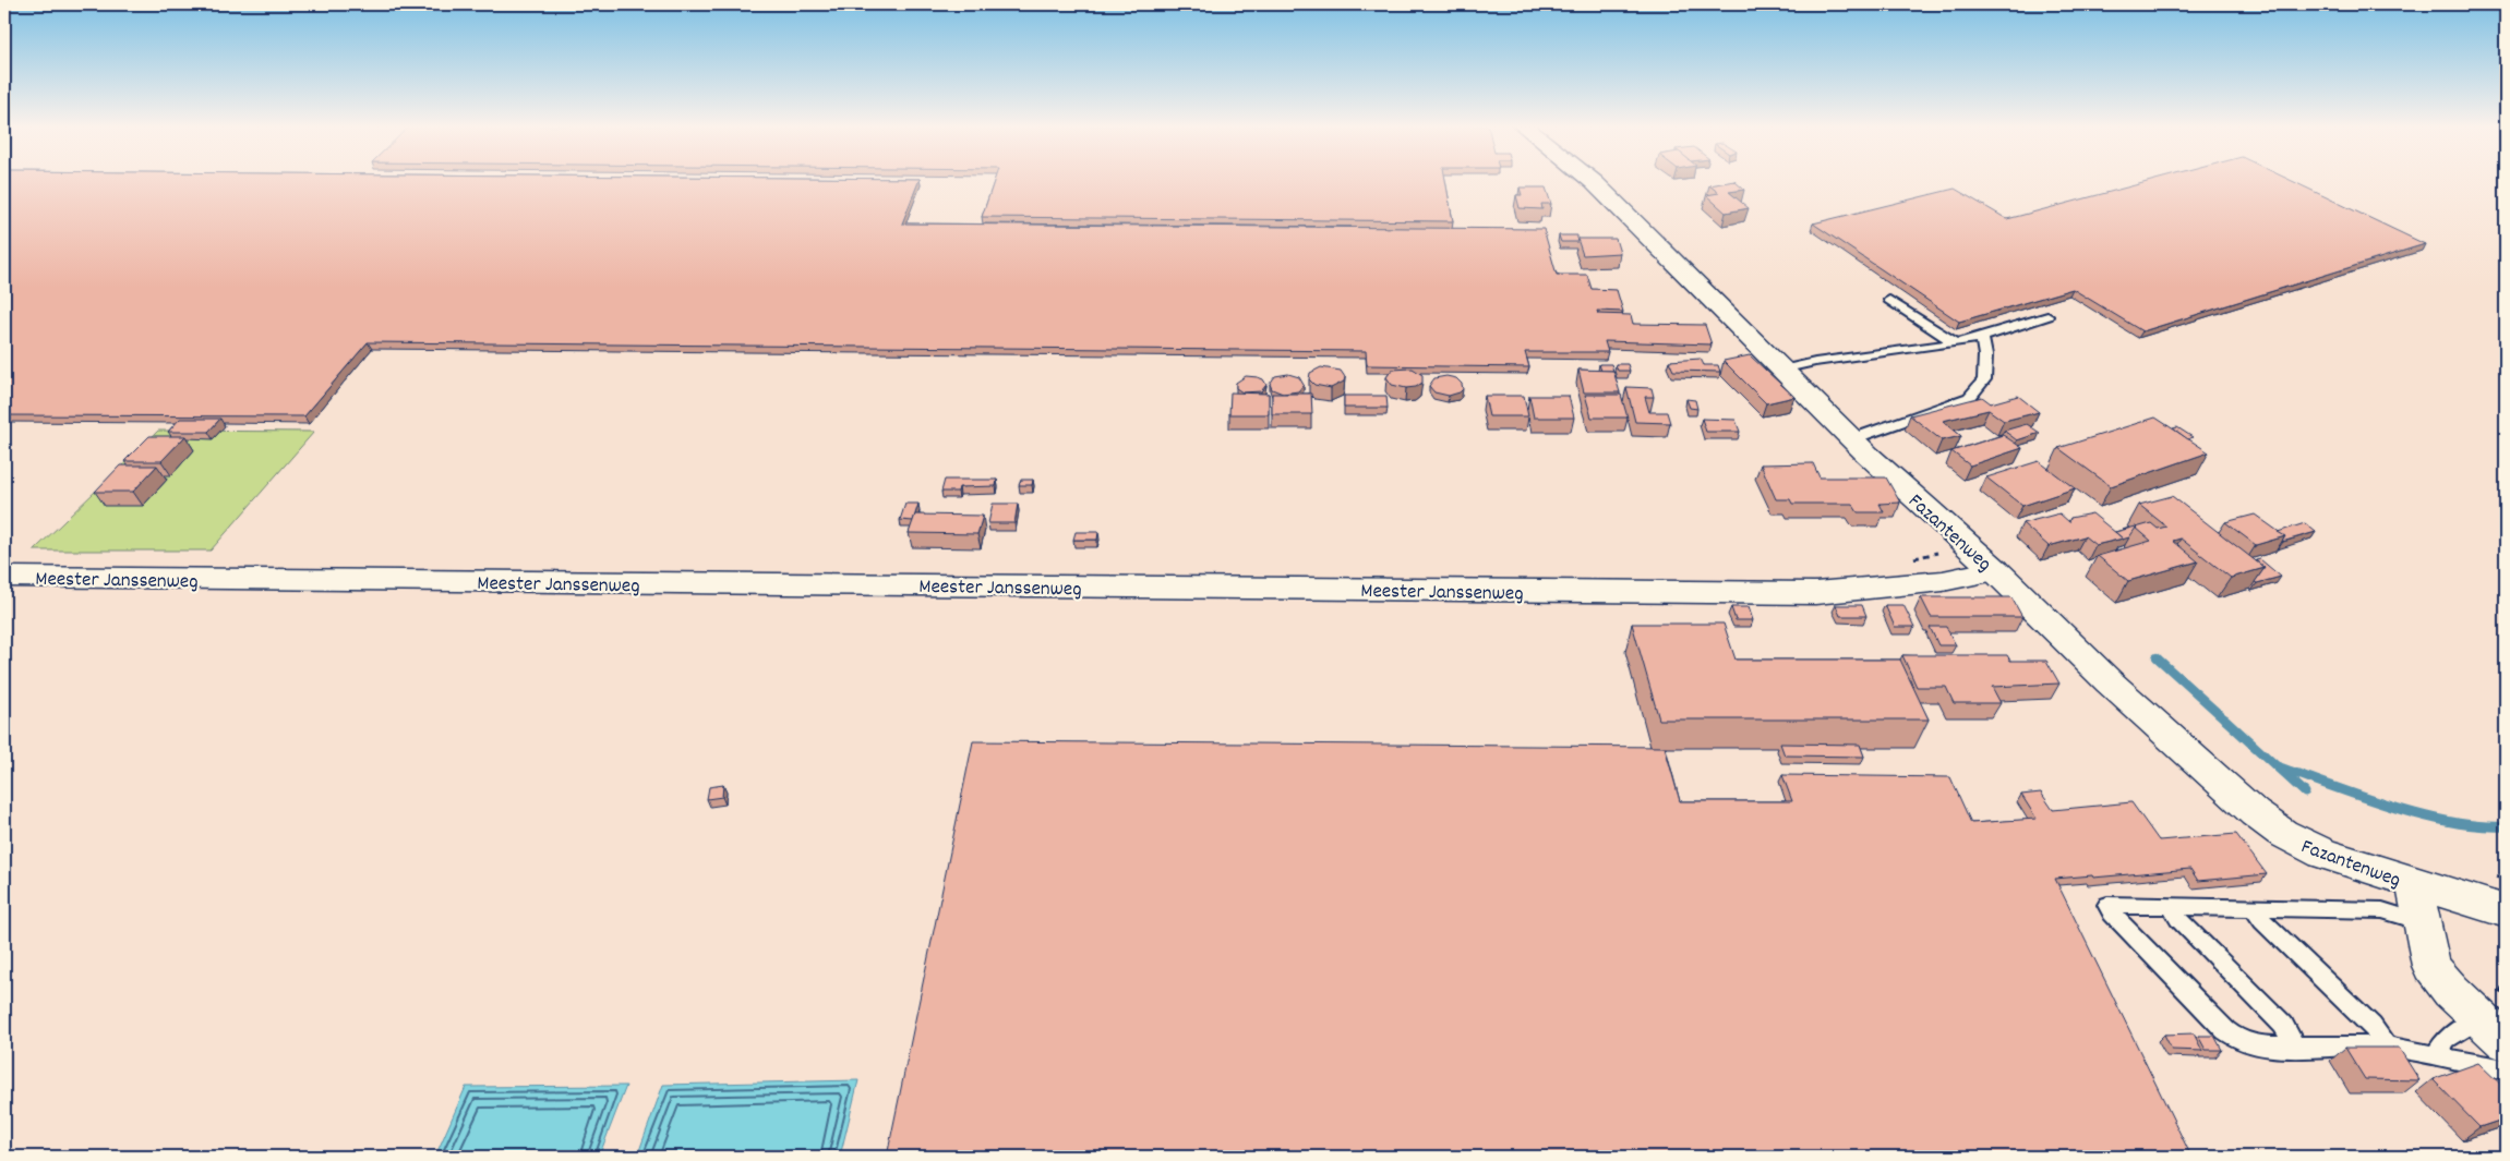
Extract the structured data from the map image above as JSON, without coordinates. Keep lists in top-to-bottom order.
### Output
{
  "streets": {
    "street": ["Fazantenweg", "Meester Janssenweg"]
  },
  "crossings": [
    ["Fazantenweg", "Meester Janssenweg"]
  ]
}
